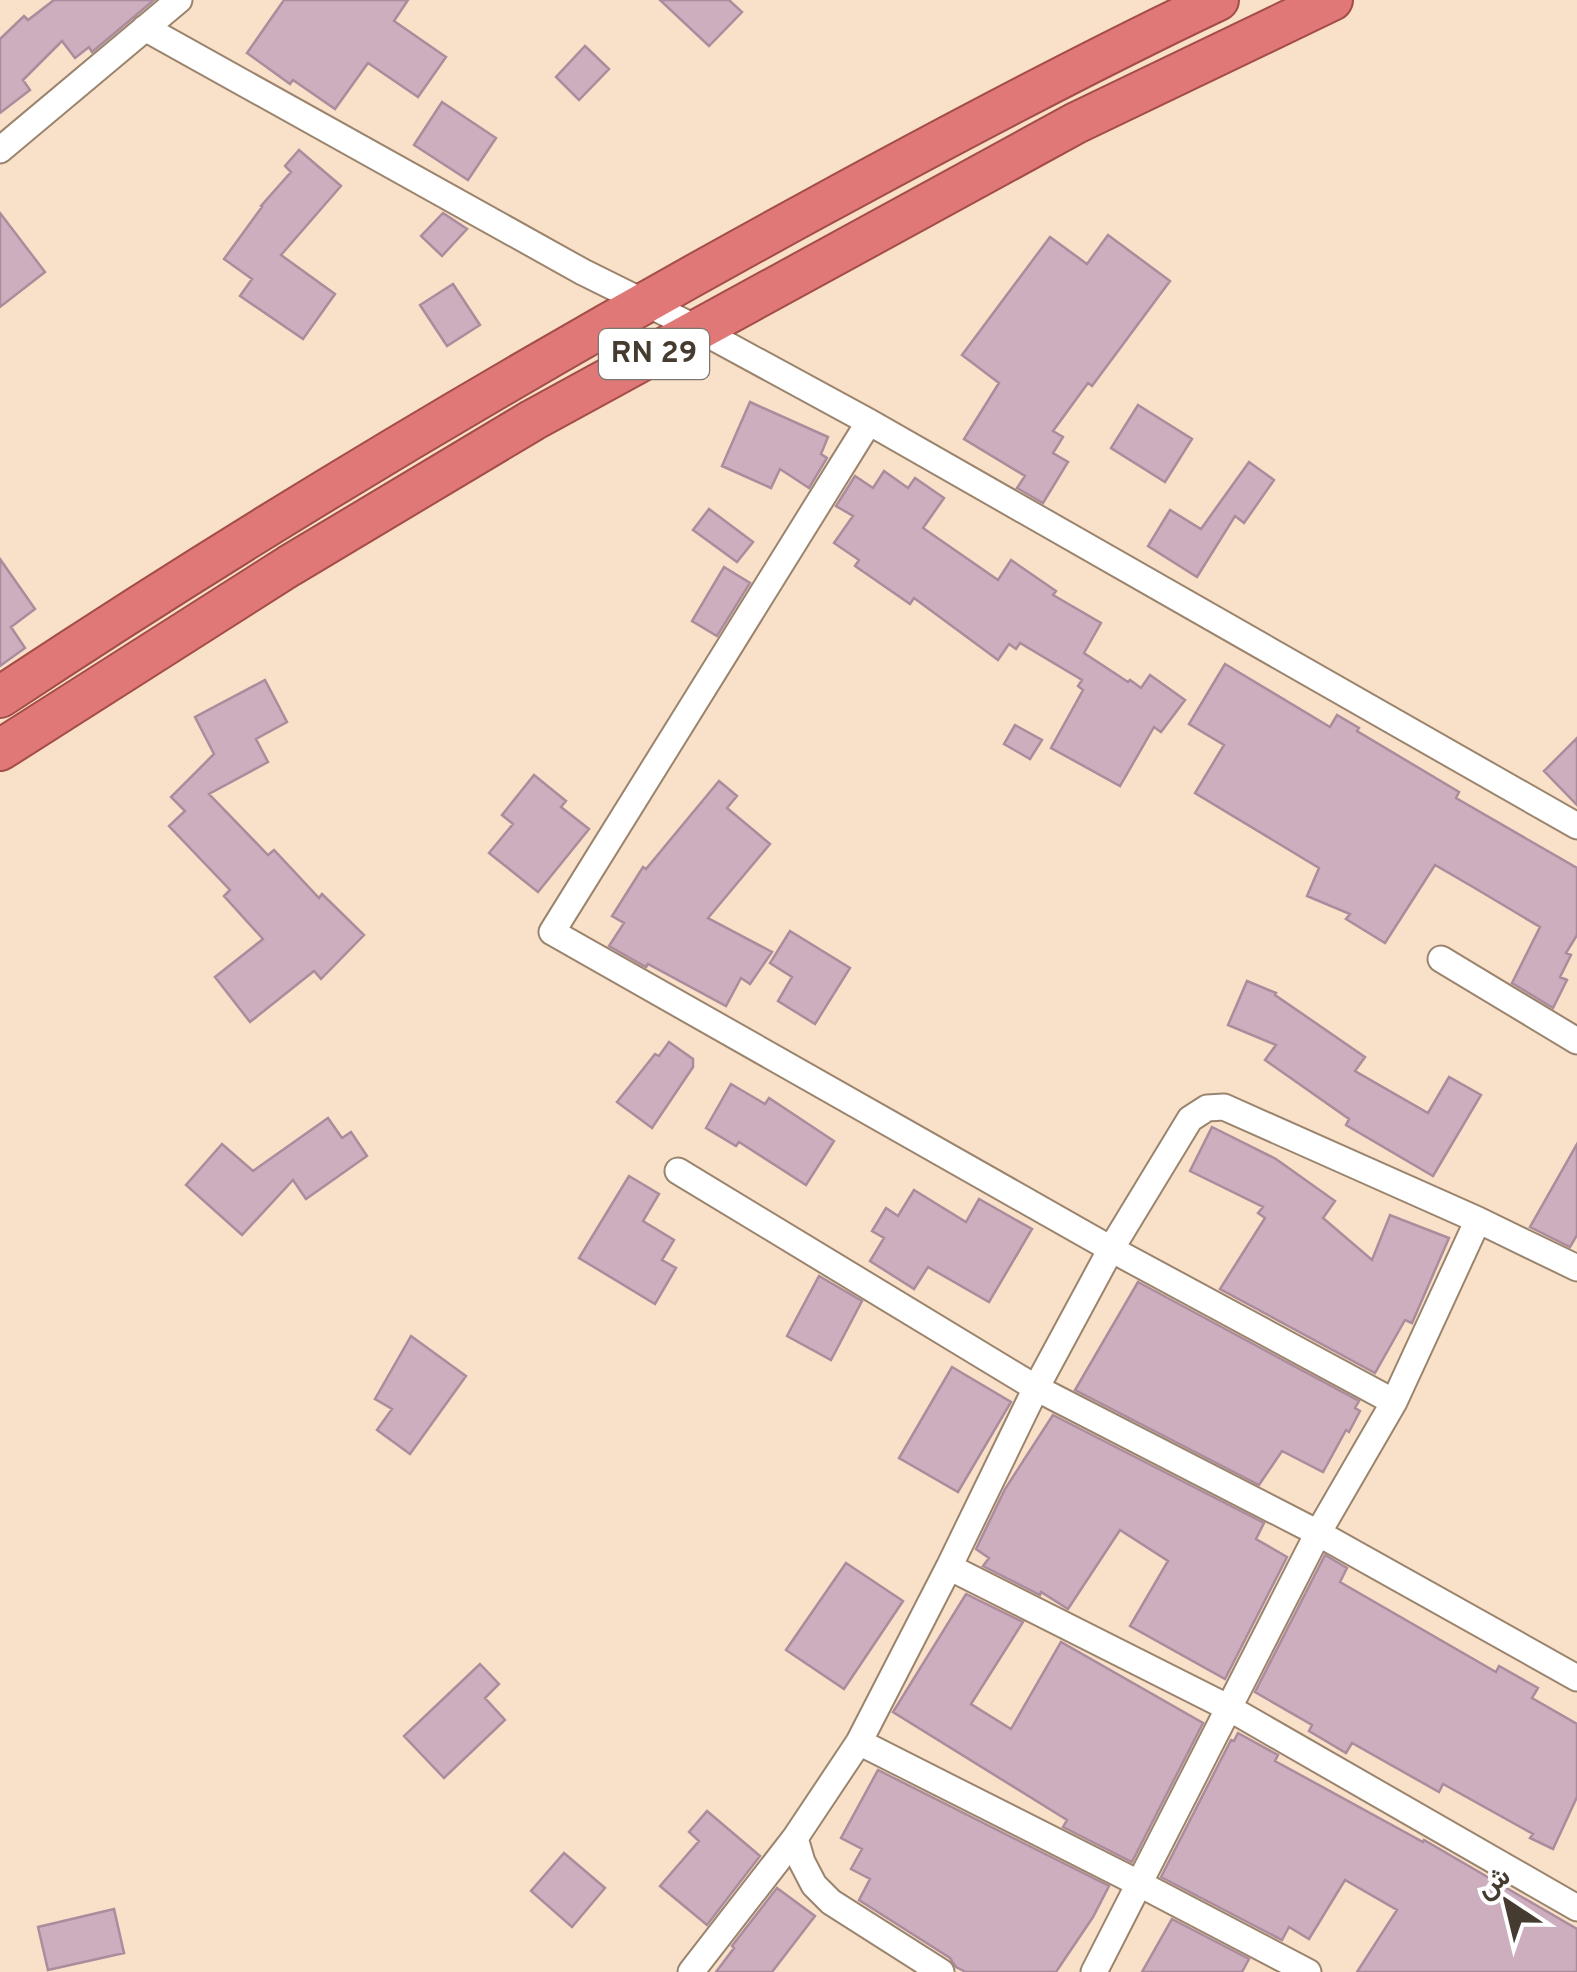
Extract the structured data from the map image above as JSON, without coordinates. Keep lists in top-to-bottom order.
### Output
{
  "streets": {
    "highway": ["RN 29"]
  },
  "north": "top left"
}
